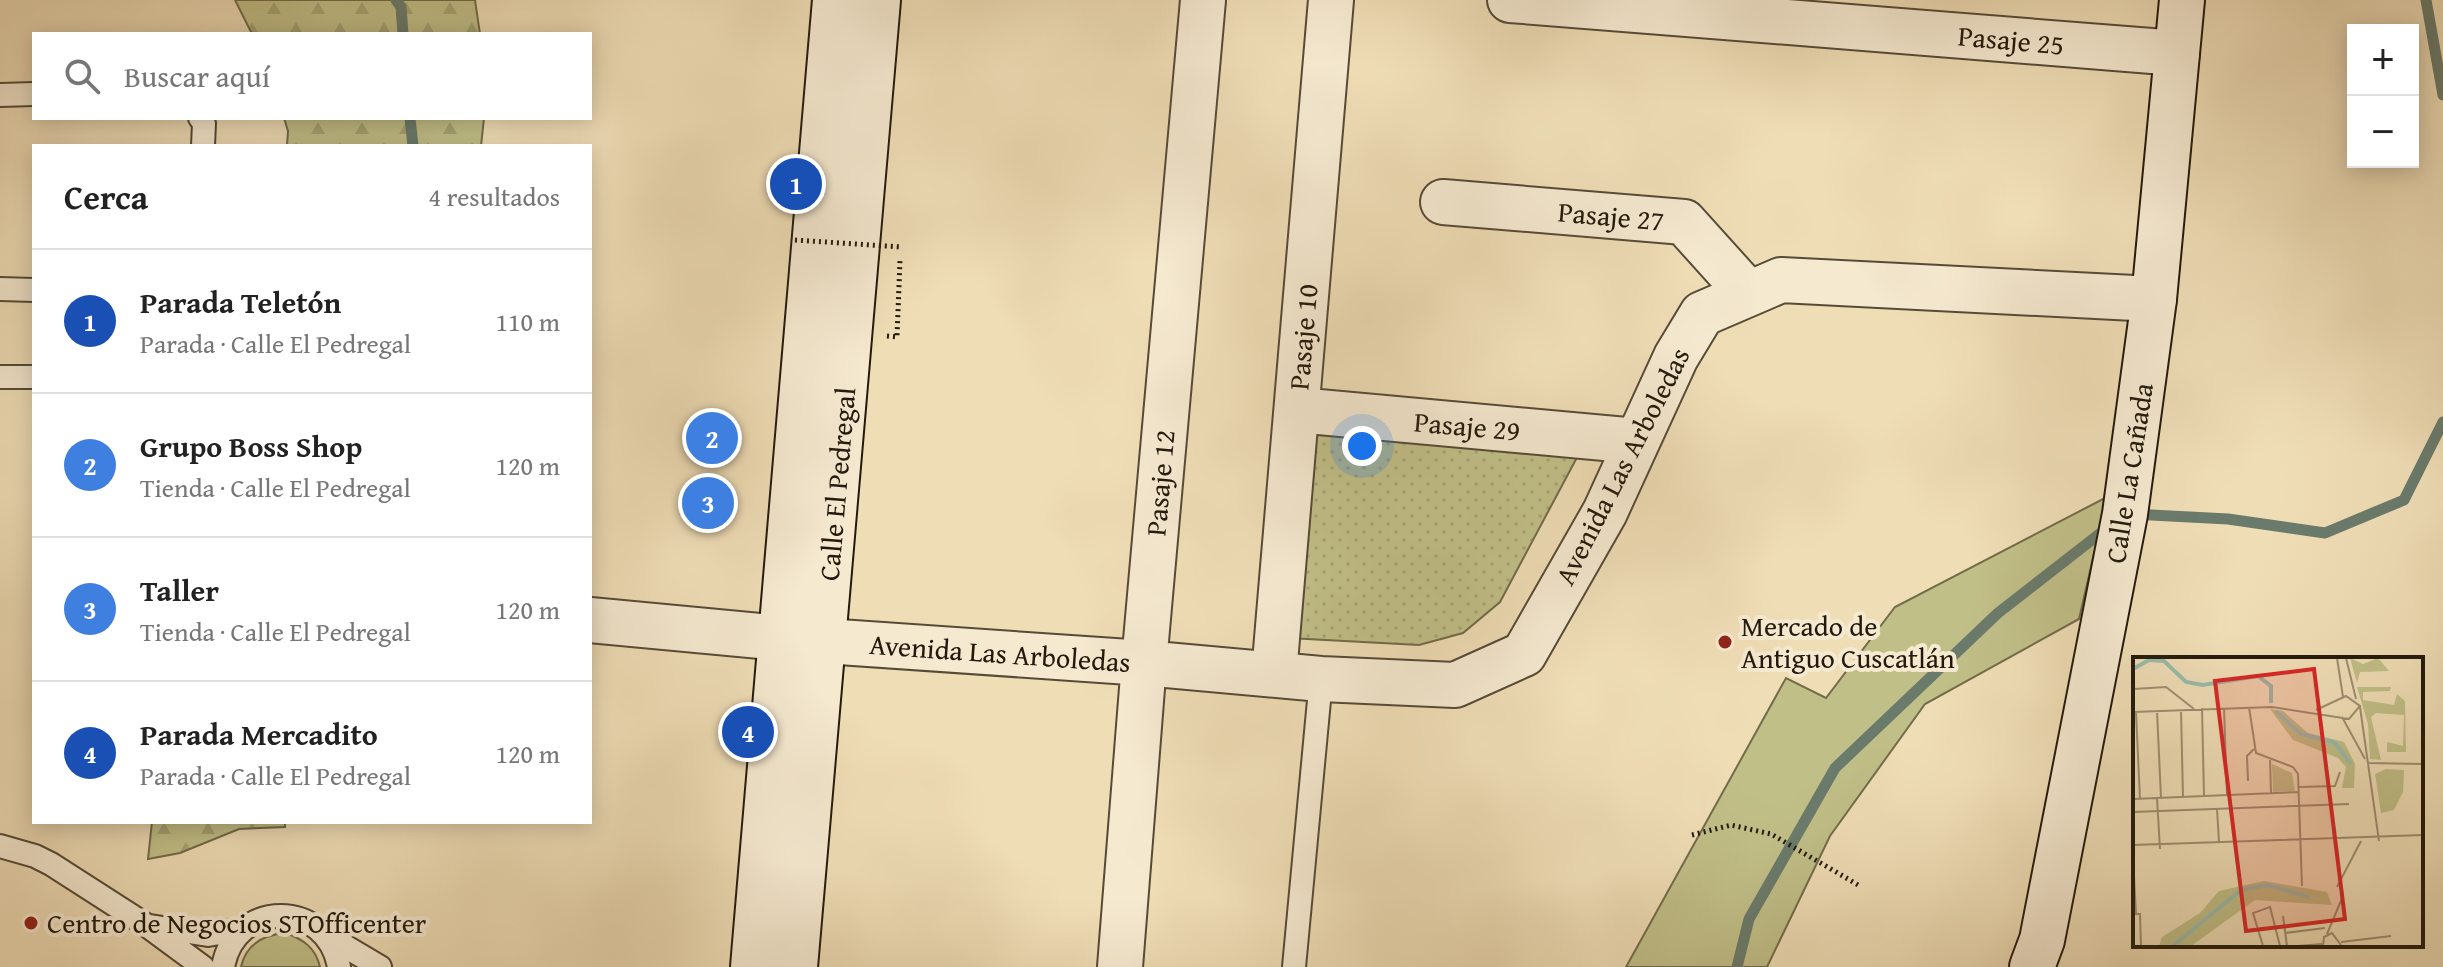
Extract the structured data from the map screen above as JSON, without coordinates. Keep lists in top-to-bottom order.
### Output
{
  "streets": {
    "street": [
      "Pasaje 25",
      "Pasaje 27",
      "Pasaje 10",
      "Pasaje 29",
      "Avenida Las Arboledas",
      "Calle La Cañada",
      "Pasaje 12",
      "Calle El Pedregal"
    ]
  },
  "crossings": [
    ["Pasaje 25", "Calle La Cañada"],
    ["Pasaje 27", "Avenida Las Arboledas"],
    ["Pasaje 10", "Pasaje 29"],
    ["Pasaje 10", "Avenida Las Arboledas"],
    ["Pasaje 29", "Avenida Las Arboledas"],
    ["Avenida Las Arboledas", "Calle La Cañada"],
    ["Avenida Las Arboledas", "Pasaje 12"],
    ["Avenida Las Arboledas", "Calle El Pedregal"]
  ],
  "places": ["Mercado de Antiguo Cuscatlán", "Centro de Negocios STOfficenter"],
  "page": {
    "map_buttons": ["+", "−"],
    "search": "Buscar aquí",
    "heading": ["Cerca", "4 resultados"],
    "pins": [
      "1",
      "2",
      "3",
      "4"
    ],
    "list": [
      {
        "mark": "1",
        "name": "Parada Teletón",
        "note": "Parada · Calle El Pedregal",
        "value": "110 m"
      },
      {
        "mark": "2",
        "name": "Grupo Boss Shop",
        "note": "Tienda · Calle El Pedregal",
        "value": "120 m"
      },
      {
        "mark": "3",
        "name": "Taller",
        "note": "Tienda · Calle El Pedregal",
        "value": "120 m"
      },
      {
        "mark": "4",
        "name": "Parada Mercadito",
        "note": "Parada · Calle El Pedregal",
        "value": "120 m"
      }
    ]
  }
}
